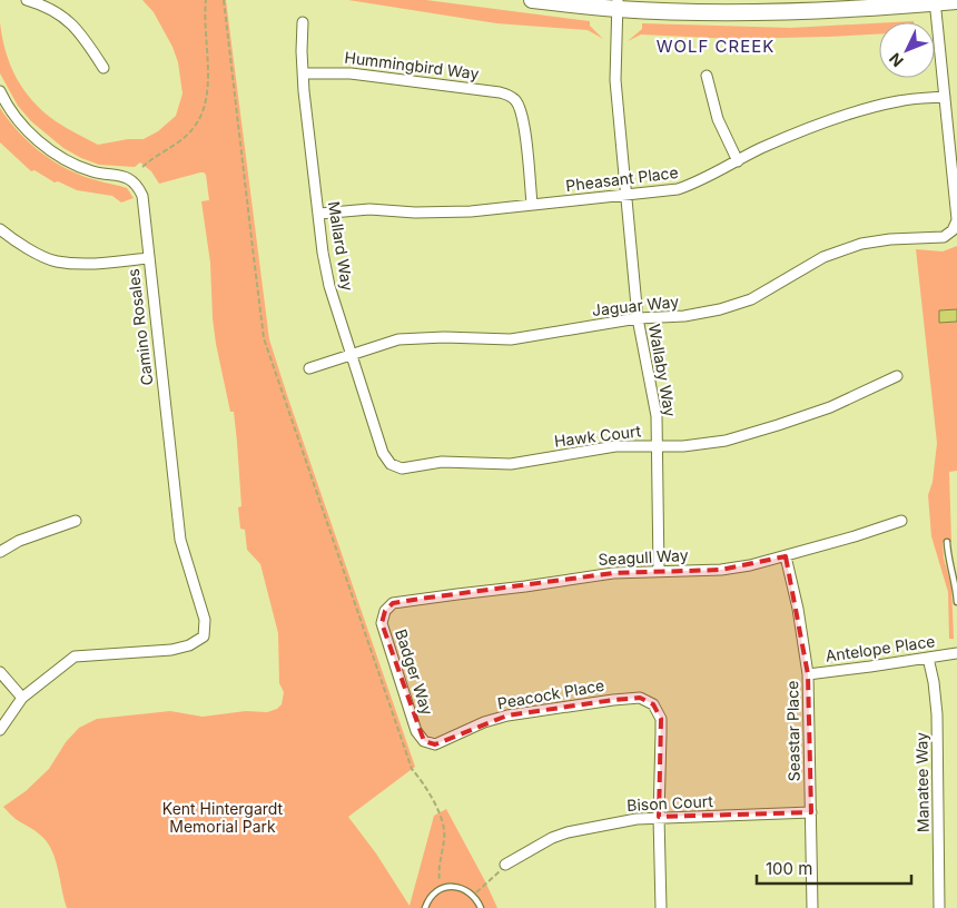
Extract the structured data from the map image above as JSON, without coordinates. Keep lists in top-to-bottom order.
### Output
{
  "streets": {
    "street": [
      "Hummingbird Way",
      "Pheasant Place",
      "Mallard Way",
      "Jaguar Way",
      "Camino Rosales",
      "Wallaby Way",
      "Hawk Court",
      "Seagull Way",
      "Antelope Place",
      "Badger Way",
      "Peacock Place",
      "Seastar Place",
      "Manatee Way",
      "Bison Court"
    ]
  },
  "crossings": [
    ["Hummingbird Way", "Pheasant Place"],
    ["Hummingbird Way", "Mallard Way"],
    ["Pheasant Place", "Mallard Way"],
    ["Pheasant Place", "Wallaby Way"],
    ["Mallard Way", "Jaguar Way"],
    ["Mallard Way", "Hawk Court"],
    ["Jaguar Way", "Wallaby Way"],
    ["Wallaby Way", "Hawk Court"],
    ["Wallaby Way", "Seagull Way"],
    ["Seagull Way", "Badger Way"],
    ["Seagull Way", "Seastar Place"],
    ["Antelope Place", "Seastar Place"],
    ["Antelope Place", "Manatee Way"],
    ["Badger Way", "Peacock Place"],
    ["Peacock Place", "Bison Court"],
    ["Seastar Place", "Bison Court"]
  ],
  "districts": ["WOLF CREEK"],
  "parks": ["Kent Hintergardt Memorial Park"],
  "scale_bar": "100 m",
  "north": "bottom left"
}
